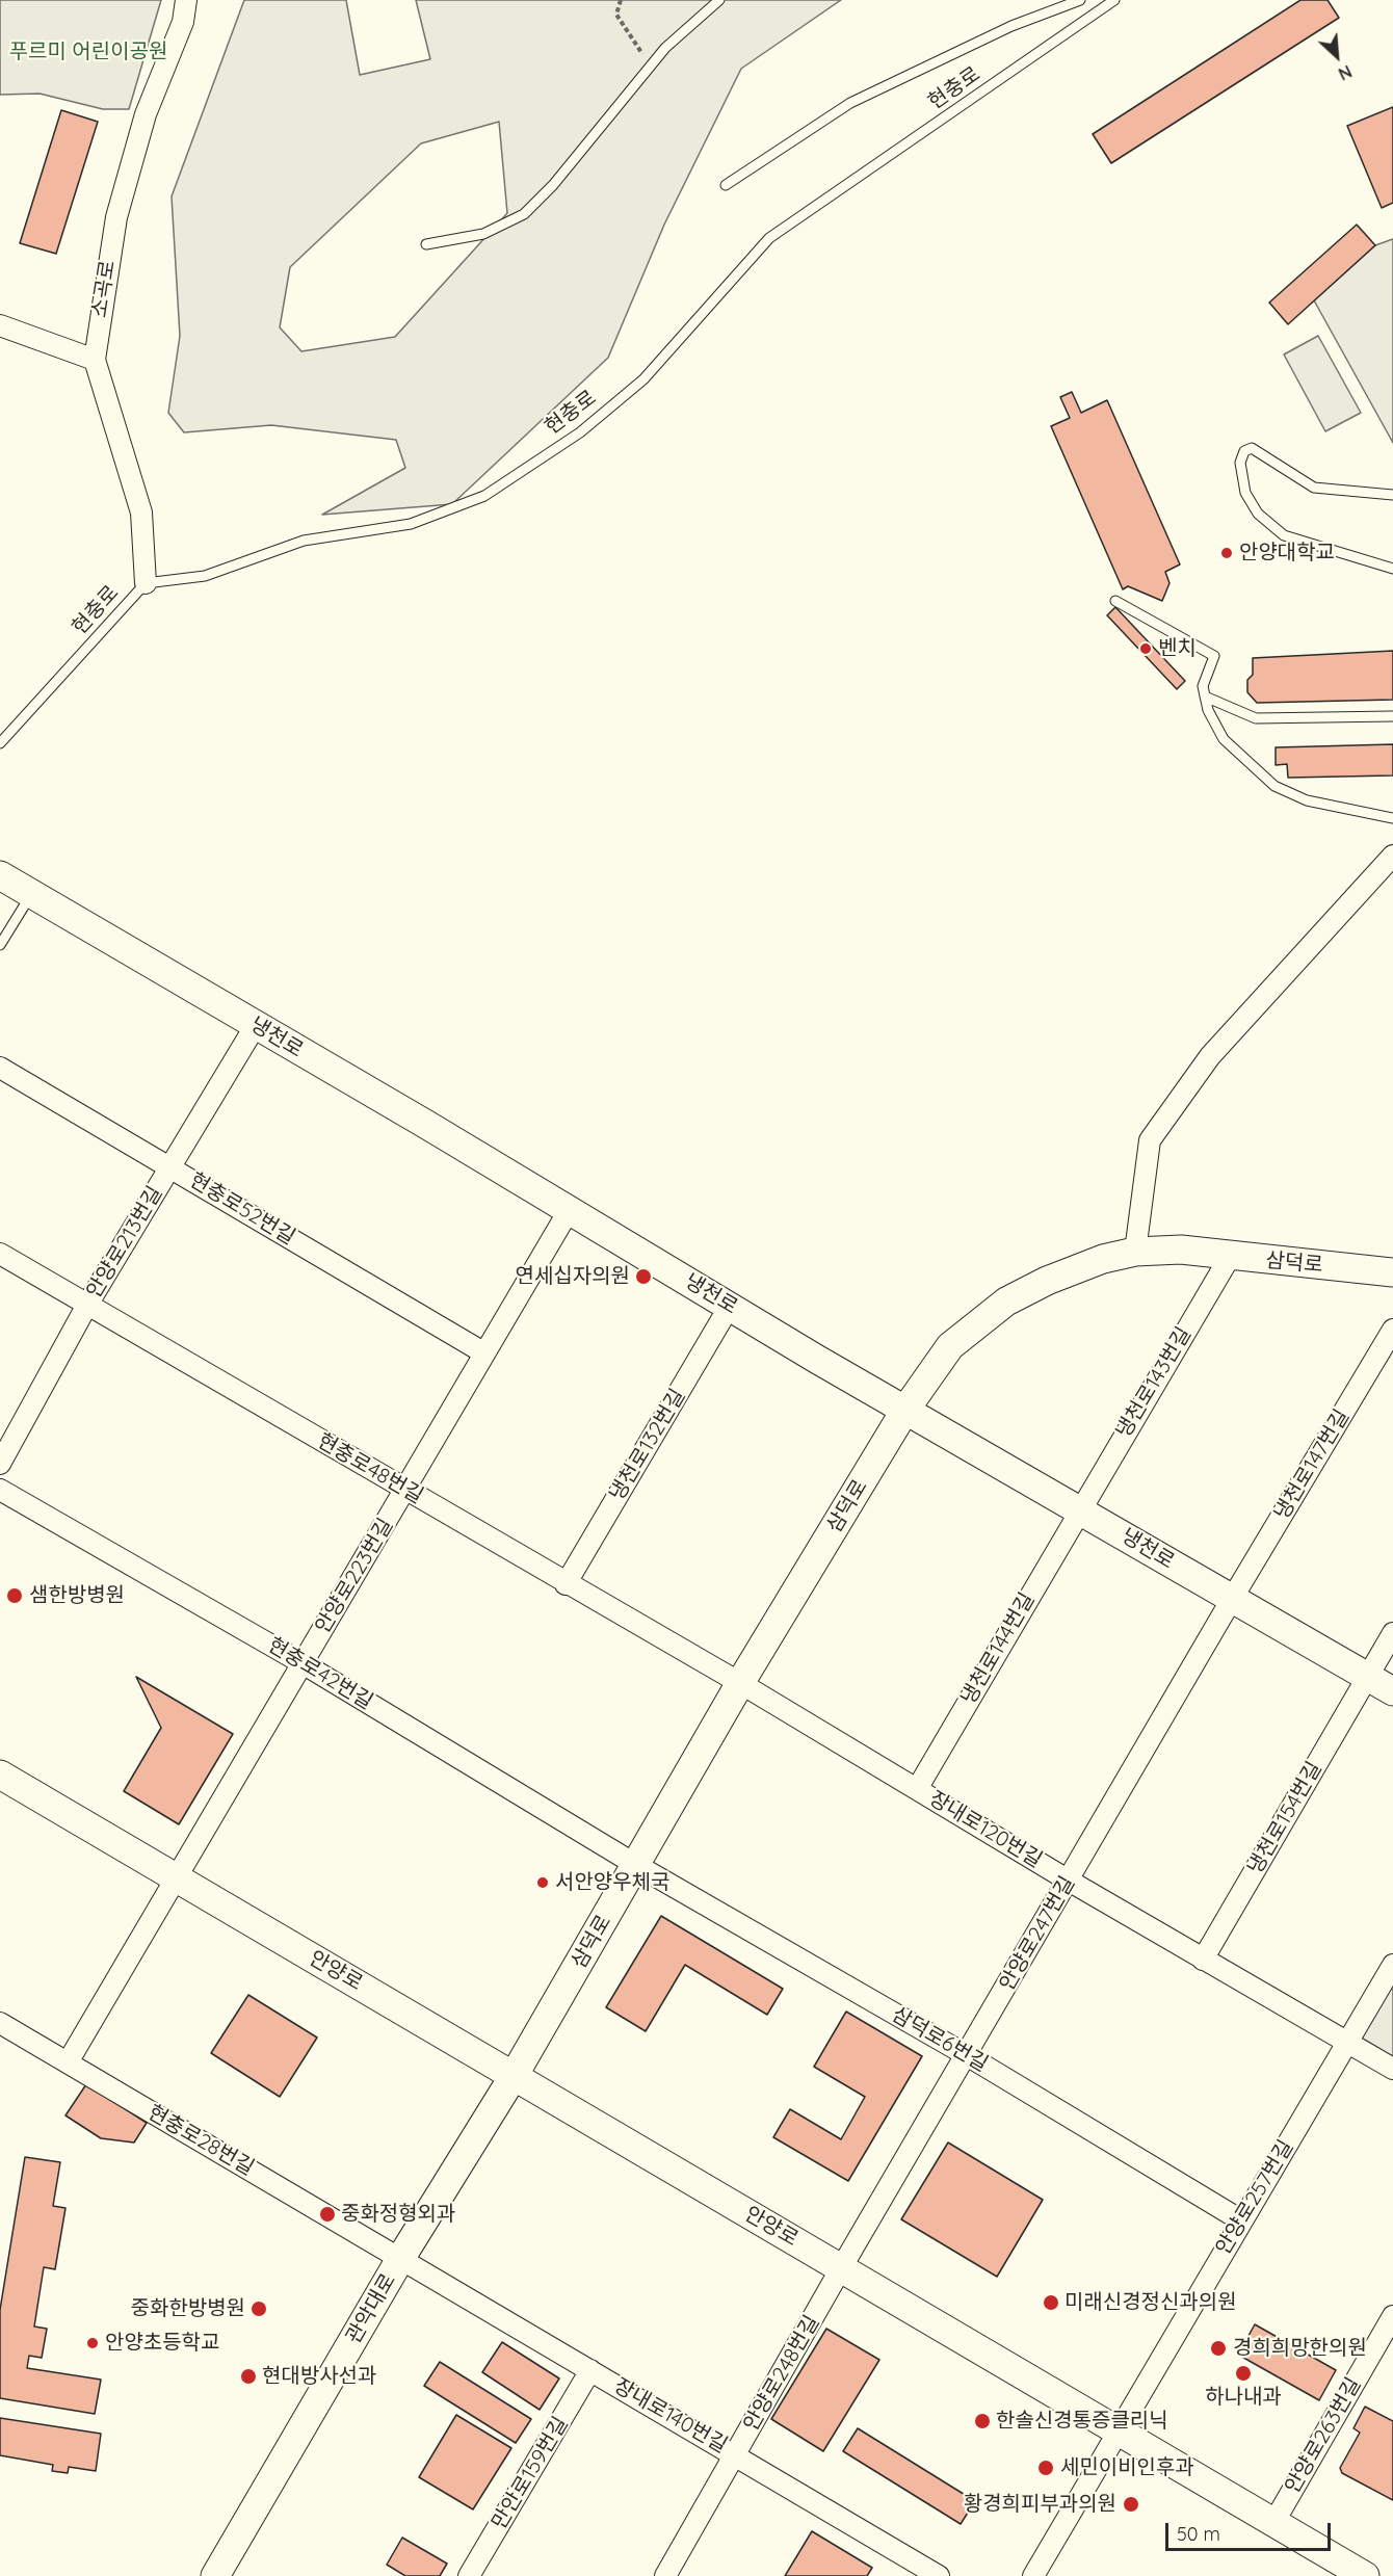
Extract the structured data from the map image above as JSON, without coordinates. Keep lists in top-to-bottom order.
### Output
{
  "streets": {
    "street": [
      "소곡로",
      "냉천로",
      "현충로52번길",
      "안양로213번길",
      "삼덕로",
      "냉천로143번길",
      "냉천로132번길",
      "냉천로147번길",
      "현충로48번길",
      "안양로223번길",
      "냉천로144번길",
      "현충로42번길",
      "냉천로154번길",
      "장내로120번길",
      "안양로247번길",
      "안양로",
      "삼덕로6번길",
      "현충로28번길",
      "안양로257번길",
      "관악대로",
      "안양로248번길",
      "장내로140번길",
      "안양로263번길",
      "만안로159번길"
    ],
    "lane": ["현충로"]
  },
  "crossings": [
    ["현충로", "소곡로"],
    ["냉천로", "안양로213번길"],
    ["냉천로", "삼덕로"],
    ["냉천로", "냉천로143번길"],
    ["냉천로", "냉천로132번길"],
    ["냉천로", "냉천로147번길"],
    ["냉천로", "안양로223번길"],
    ["냉천로", "냉천로144번길"],
    ["냉천로", "냉천로154번길"],
    ["냉천로", "안양로247번길"],
    ["현충로52번길", "안양로213번길"],
    ["현충로52번길", "안양로223번길"],
    ["안양로213번길", "현충로48번길"],
    ["삼덕로", "냉천로143번길"],
    ["삼덕로", "현충로48번길"],
    ["삼덕로", "현충로42번길"],
    ["삼덕로", "장내로120번길"],
    ["삼덕로", "안양로"],
    ["삼덕로", "삼덕로6번길"],
    ["삼덕로", "관악대로"],
    ["냉천로143번길", "냉천로144번길"],
    ["냉천로132번길", "현충로48번길"],
    ["냉천로147번길", "안양로247번길"],
    ["현충로48번길", "안양로223번길"],
    ["현충로48번길", "장내로120번길"],
    ["안양로223번길", "현충로42번길"],
    ["안양로223번길", "안양로"],
    ["냉천로144번길", "장내로120번길"],
    ["현충로42번길", "삼덕로6번길"],
    ["냉천로154번길", "장내로120번길"],
    ["장내로120번길", "안양로247번길"],
    ["장내로120번길", "안양로257번길"],
    ["안양로247번길", "안양로"],
    ["안양로247번길", "삼덕로6번길"],
    ["안양로247번길", "안양로248번길"],
    ["안양로", "안양로257번길"],
    ["안양로", "관악대로"],
    ["안양로", "안양로248번길"],
    ["안양로", "안양로263번길"],
    ["삼덕로6번길", "안양로257번길"],
    ["현충로28번길", "관악대로"],
    ["현충로28번길", "장내로140번길"],
    ["관악대로", "장내로140번길"],
    ["안양로248번길", "장내로140번길"],
    ["장내로140번길", "만안로159번길"]
  ],
  "parks": ["푸르미 어린이공원"],
  "places": [
    "안양대학교",
    "벤치",
    "연세십자의원",
    "샘한방병원",
    "서안양우체국",
    "중화정형외과",
    "미래신경정신과의원",
    "중화한방병원",
    "안양초등학교",
    "경희희망한의원",
    "하나내과",
    "현대방사선과",
    "한솔신경통증클리닉",
    "세민이비인후과",
    "황경희피부과의원"
  ],
  "scale_bar": "50 m",
  "north": "bottom right"
}
